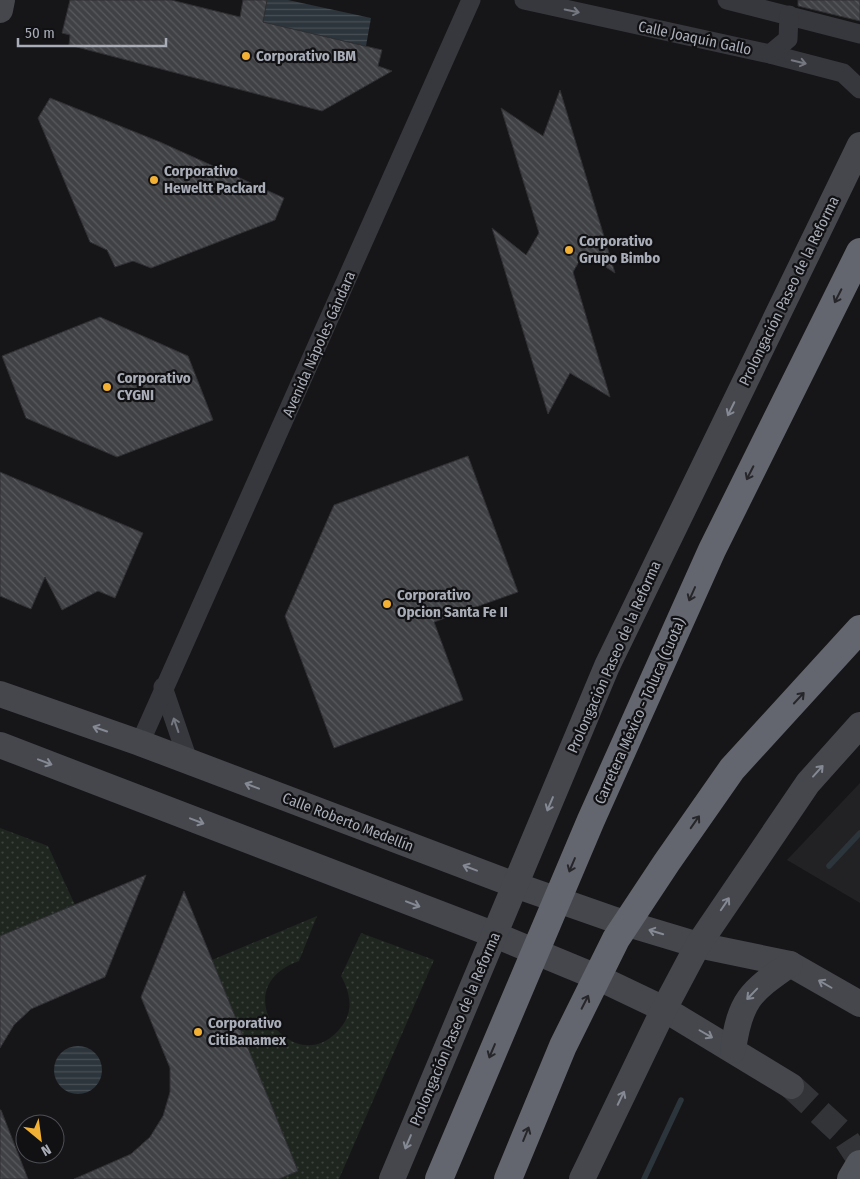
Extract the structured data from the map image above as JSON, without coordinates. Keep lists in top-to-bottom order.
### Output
{
  "streets": {
    "highway": ["Carretera México - Toluca (Cuota)"],
    "street": [
      "Calle Joaquín Gallo",
      "Prolongación Paseo de la Reforma",
      "Avenida Nápoles Gándara",
      "Calle Roberto Medellín"
    ]
  },
  "crossings": [
    ["Prolongación Paseo de la Reforma", "Calle Roberto Medellín"],
    ["Avenida Nápoles Gándara", "Calle Roberto Medellín"]
  ],
  "places": [
    "Corporativo IBM",
    "Corporativo Heweltt Packard",
    "Corporativo Grupo Bimbo",
    "Corporativo CYGNI",
    "Corporativo Opcion Santa Fe II",
    "Corporativo CitiBanamex"
  ],
  "scale_bar": "50 m",
  "north": "bottom right"
}
